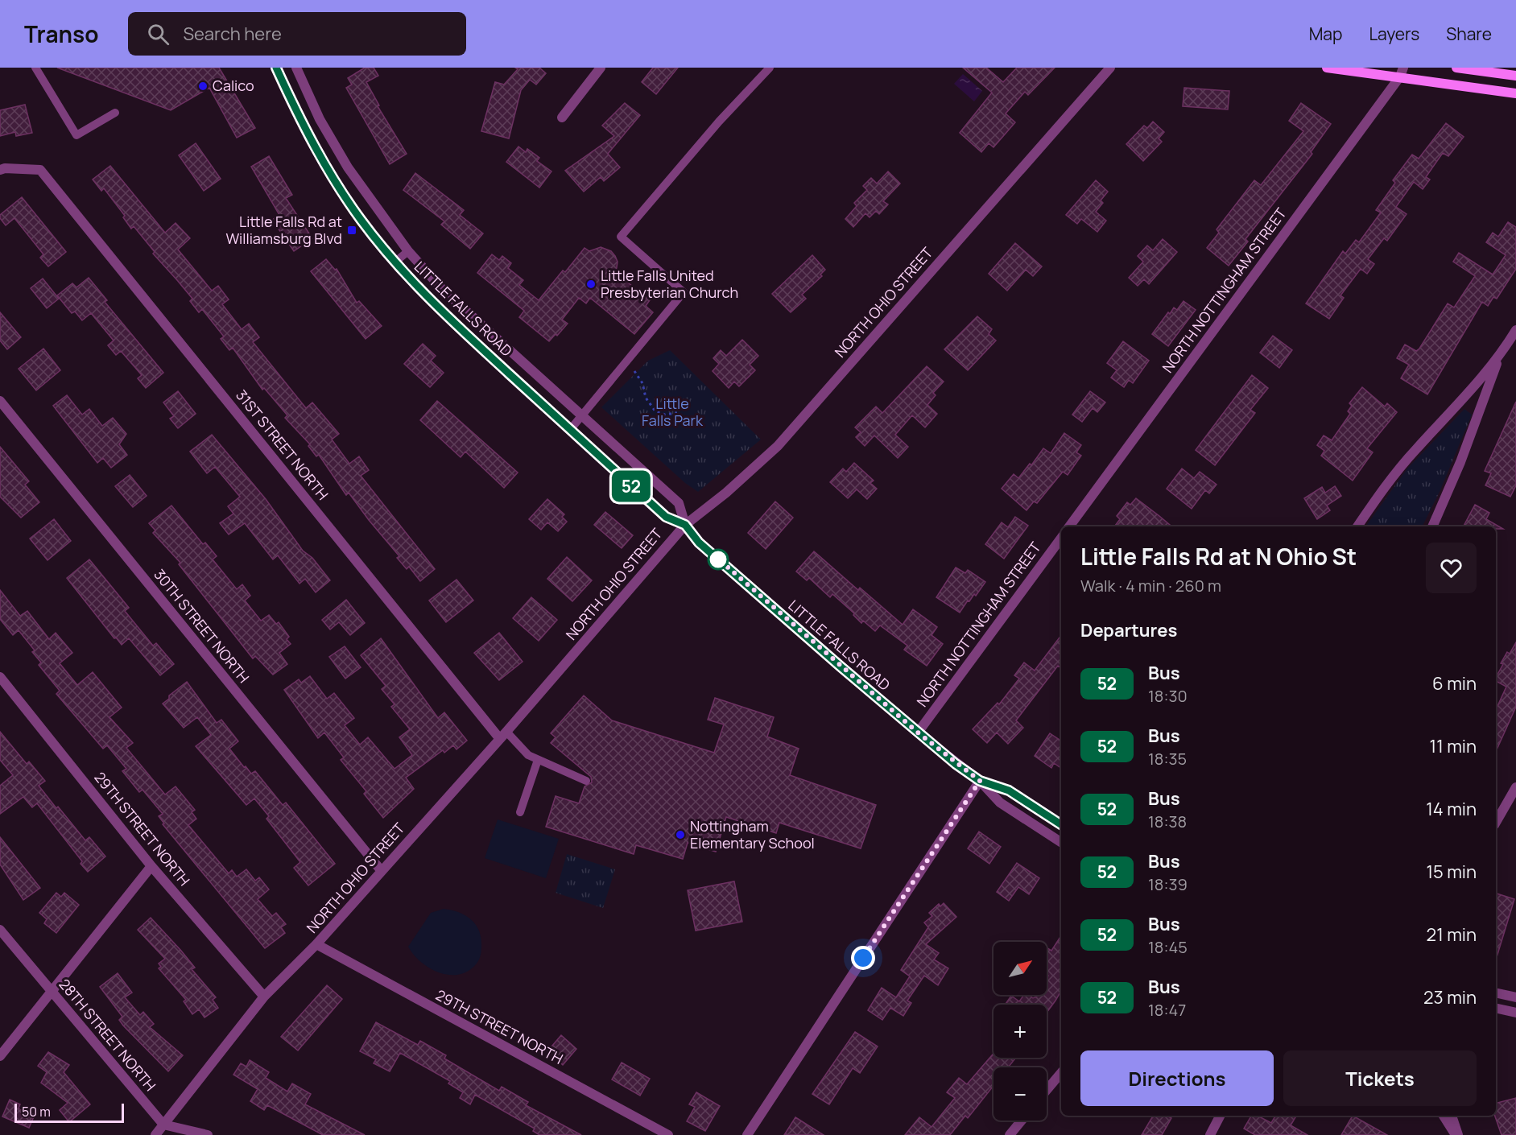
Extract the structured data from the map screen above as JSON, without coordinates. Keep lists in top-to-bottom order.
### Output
{
  "streets": {
    "street": [
      "NORTH NOTTINGHAM STREET",
      "NORTH OHIO STREET",
      "LITTLE FALLS ROAD",
      "31ST STREET NORTH",
      "30TH STREET NORTH",
      "29TH STREET NORTH",
      "28TH STREET NORTH"
    ]
  },
  "crossings": [
    ["NORTH NOTTINGHAM STREET", "LITTLE FALLS ROAD"],
    ["NORTH OHIO STREET", "LITTLE FALLS ROAD"],
    ["NORTH OHIO STREET", "31ST STREET NORTH"],
    ["NORTH OHIO STREET", "30TH STREET NORTH"],
    ["NORTH OHIO STREET", "29TH STREET NORTH"],
    ["NORTH OHIO STREET", "28TH STREET NORTH"]
  ],
  "parks": ["Little Falls Park"],
  "places": {
    "other": ["Calico", "Little Falls United Presbyterian Church", "Nottingham Elementary School"],
    "transit": ["Little Falls Rd at Williamsburg Blvd"]
  },
  "lines": ["bus line 52"],
  "scale_bar": "50 m",
  "north": "top right",
  "page": {
    "header": "Transo",
    "search": "Search here",
    "nav": ["Map", "Layers", "Share"],
    "on_map": "52",
    "heading": [
      ["Little Falls Rd at N Ohio St", "Walk · 4 min · 260 m"],
      "Departures"
    ],
    "list": [
      {
        "mark": "52",
        "name": "Bus",
        "note": "18:30",
        "value": "6 min"
      },
      {
        "mark": "52",
        "name": "Bus",
        "note": "18:35",
        "value": "11 min"
      },
      {
        "mark": "52",
        "name": "Bus",
        "note": "18:38",
        "value": "14 min"
      },
      {
        "mark": "52",
        "name": "Bus",
        "note": "18:39",
        "value": "15 min"
      },
      {
        "mark": "52",
        "name": "Bus",
        "note": "18:45",
        "value": "21 min"
      },
      {
        "mark": "52",
        "name": "Bus",
        "note": "18:47",
        "value": "23 min"
      }
    ],
    "map_buttons": ["+", "−"],
    "buttons": ["Directions", "Tickets"],
    "scale": "50 m"
  }
}
